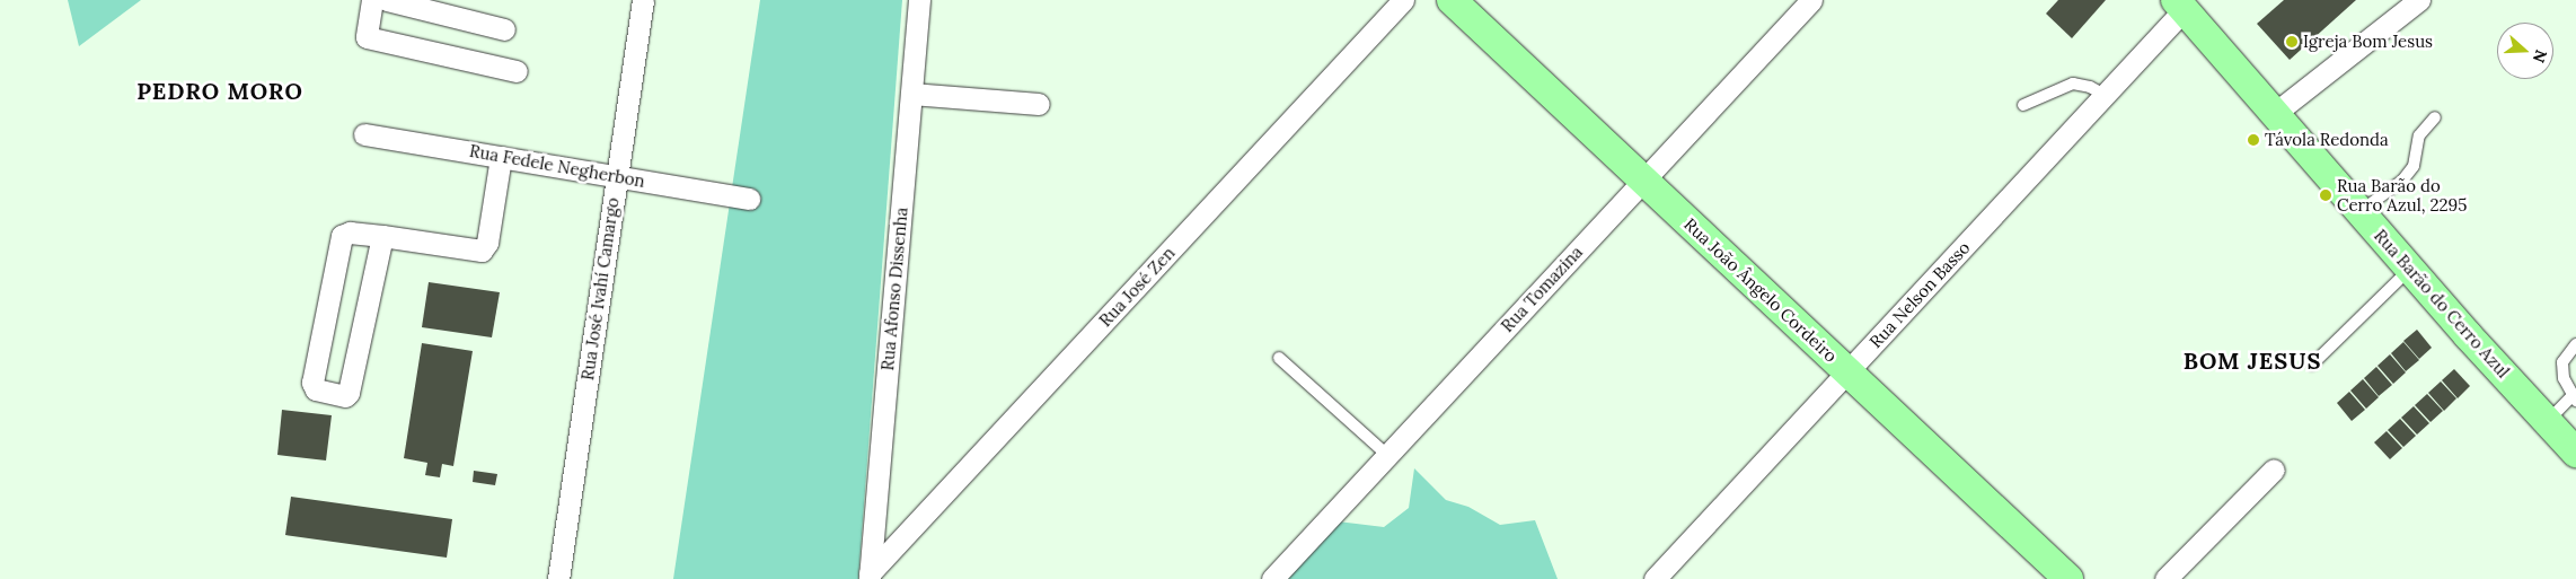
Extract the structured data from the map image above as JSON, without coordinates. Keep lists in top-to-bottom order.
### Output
{
  "streets": {
    "street": [
      "Rua Fedele Negherbon",
      "Rua José Zen",
      "Rua José Ivahí Camargo",
      "Rua Afonso Dissenha",
      "Rua Tomazina",
      "Rua João Ângelo Cordeiro",
      "Rua Nelson Basso",
      "Rua Barão do Cerro Azul"
    ]
  },
  "crossings": [
    ["Rua Fedele Negherbon", "Rua José Ivahí Camargo"],
    ["Rua José Zen", "Rua Afonso Dissenha"],
    ["Rua Tomazina", "Rua João Ângelo Cordeiro"],
    ["Rua João Ângelo Cordeiro", "Rua Nelson Basso"],
    ["Rua Nelson Basso", "Rua Barão do Cerro Azul"]
  ],
  "districts": ["PEDRO MORO", "BOM JESUS"],
  "places": ["Igreja Bom Jesus", "Távola Redonda", "Rua Barão do Cerro Azul, 2295"],
  "north": "right"
}
